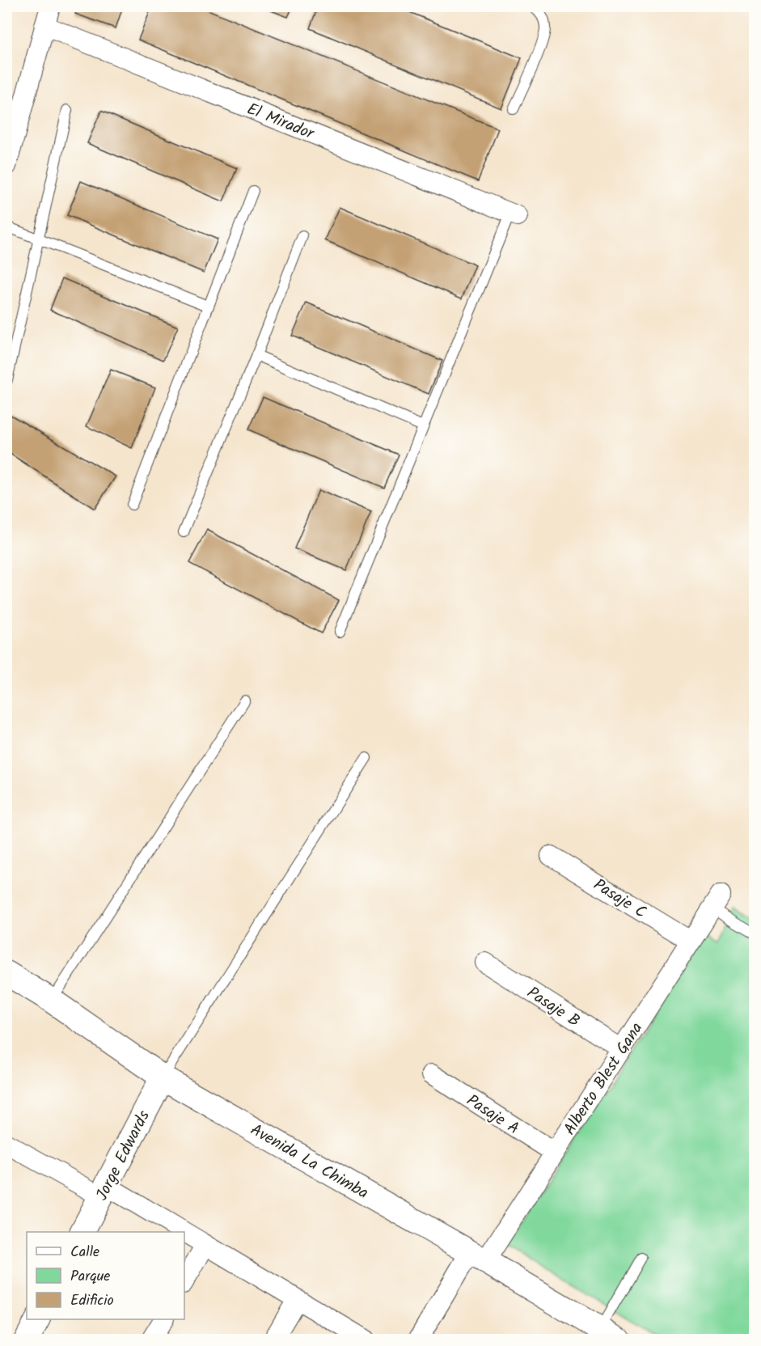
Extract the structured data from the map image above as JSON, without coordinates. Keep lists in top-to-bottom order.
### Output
{
  "streets": {
    "street": [
      "El Mirador",
      "Pasaje C",
      "Pasaje B",
      "Alberto Blest Gana",
      "Pasaje A",
      "Jorge Edwards",
      "Avenida La Chimba"
    ]
  },
  "crossings": [
    ["Pasaje C", "Alberto Blest Gana"],
    ["Pasaje B", "Alberto Blest Gana"],
    ["Alberto Blest Gana", "Pasaje A"],
    ["Alberto Blest Gana", "Avenida La Chimba"],
    ["Jorge Edwards", "Avenida La Chimba"]
  ],
  "legend": ["Calle", "Parque", "Edificio"]
}
